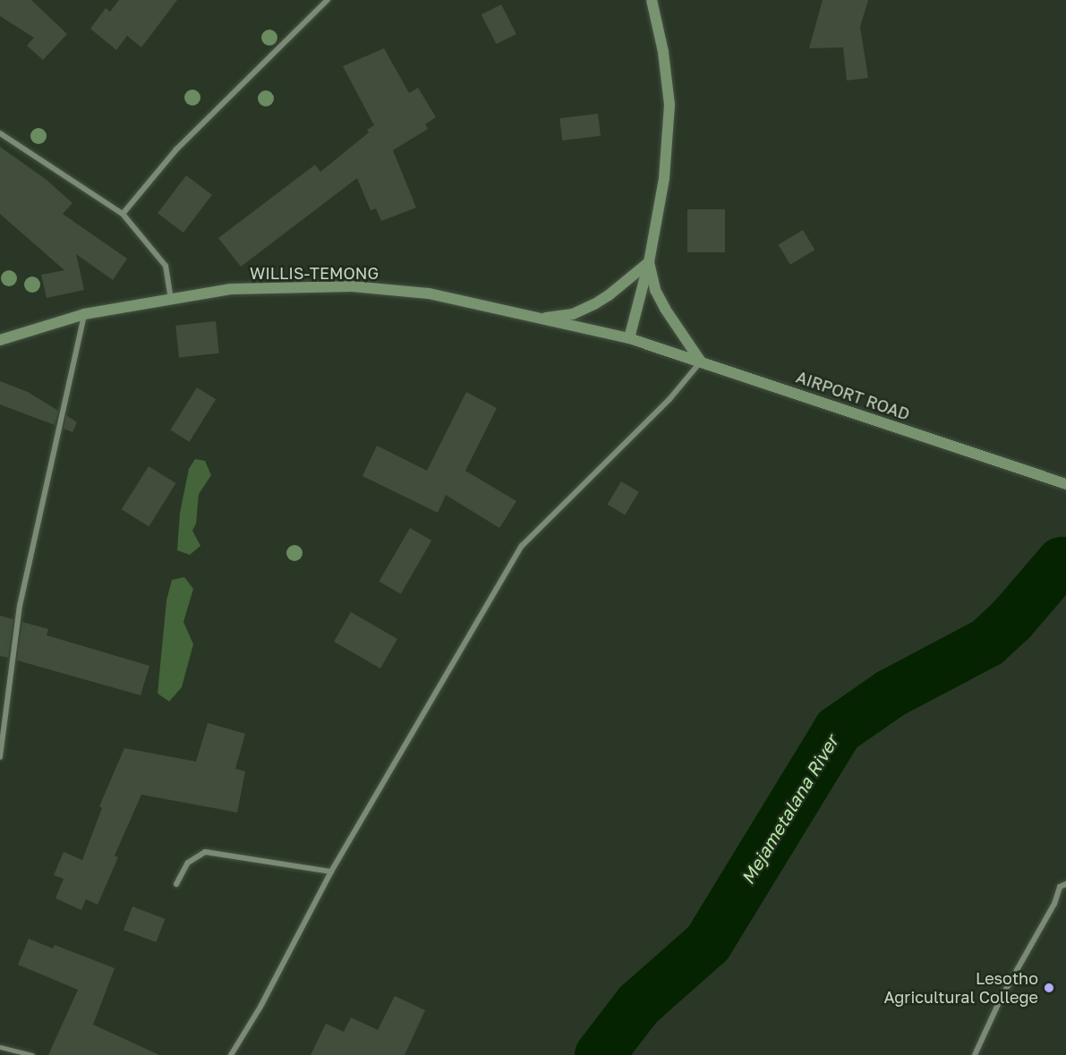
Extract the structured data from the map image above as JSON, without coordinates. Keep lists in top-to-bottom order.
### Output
{
  "streets": {
    "main road": ["WILLIS-TEMONG", "AIRPORT ROAD"]
  },
  "crossings": [
    ["WILLIS-TEMONG", "AIRPORT ROAD"]
  ],
  "water": ["Mejametalana River"],
  "places": ["Lesotho Agricultural College"]
}
